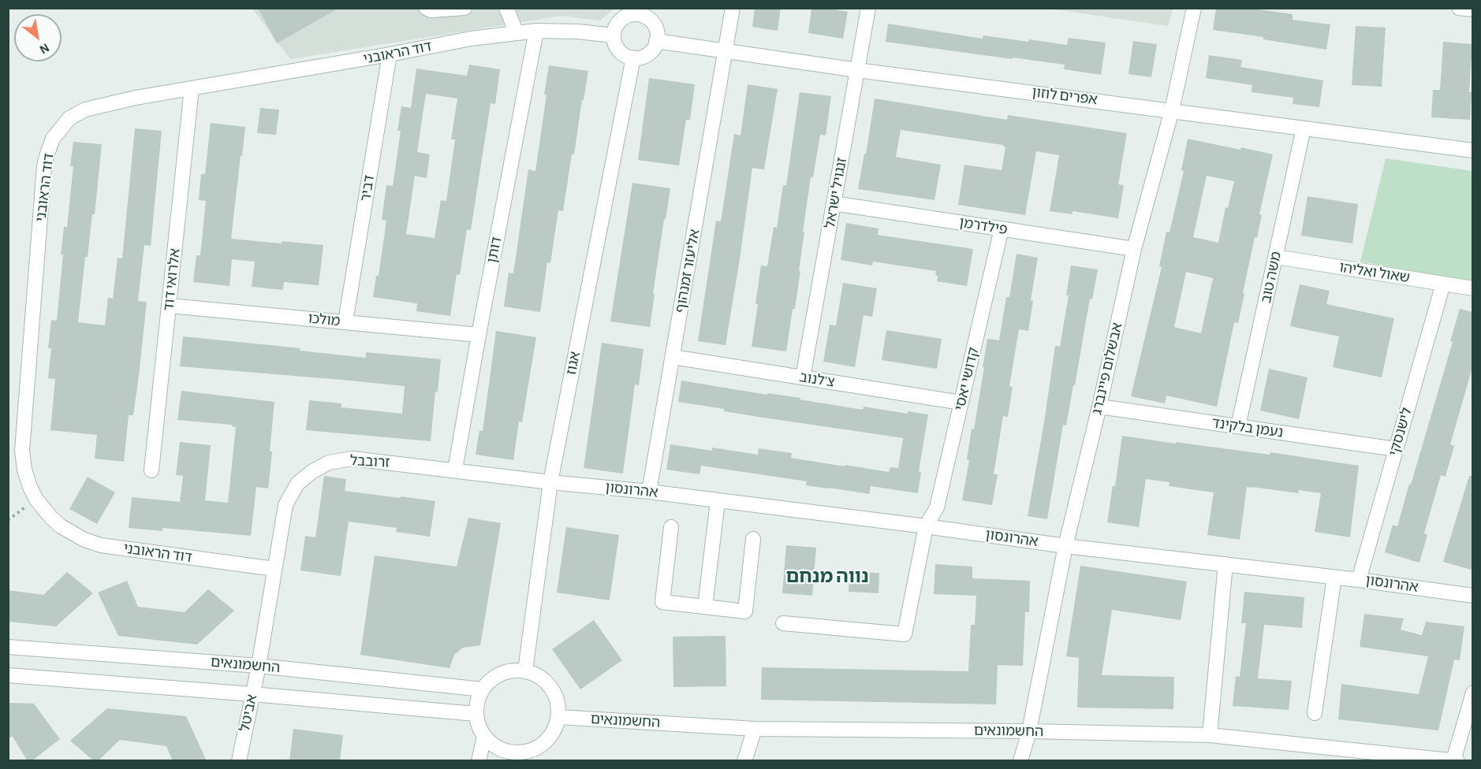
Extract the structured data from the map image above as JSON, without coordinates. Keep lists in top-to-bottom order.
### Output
{
  "streets": {
    "street": [
      "דוד הראובני",
      "אפרים לוזון",
      "דביר",
      "זנגויל ישראל",
      "פילדרמן",
      "דותן",
      "אליעזר זמנהוף",
      "שאול ואליהו",
      "משה טוב",
      "אלרואי דוד",
      "מולכו",
      "אגוז",
      "אבשלום פיינברג",
      "קדושי יאסי",
      "צ'לנוב",
      "נעמן בלקינד",
      "לישנסקי",
      "זרובבל",
      "אהרונסון",
      "החשמונאים",
      "אביטל"
    ]
  },
  "crossings": [
    ["דוד הראובני", "אפרים לוזון"],
    ["דוד הראובני", "דביר"],
    ["דוד הראובני", "דותן"],
    ["דוד הראובני", "אלרואי דוד"],
    ["דוד הראובני", "אגוז"],
    ["דוד הראובני", "זרובבל"],
    ["אפרים לוזון", "זנגויל ישראל"],
    ["אפרים לוזון", "אליעזר זמנהוף"],
    ["אפרים לוזון", "משה טוב"],
    ["אפרים לוזון", "אגוז"],
    ["אפרים לוזון", "אבשלום פיינברג"],
    ["דביר", "מולכו"],
    ["זנגויל ישראל", "פילדרמן"],
    ["זנגויל ישראל", "צ'לנוב"],
    ["פילדרמן", "אבשלום פיינברג"],
    ["פילדרמן", "קדושי יאסי"],
    ["דותן", "מולכו"],
    ["דותן", "זרובבל"],
    ["אליעזר זמנהוף", "צ'לנוב"],
    ["אליעזר זמנהוף", "אהרונסון"],
    ["שאול ואליהו", "משה טוב"],
    ["שאול ואליהו", "לישנסקי"],
    ["משה טוב", "נעמן בלקינד"],
    ["אלרואי דוד", "מולכו"],
    ["אגוז", "זרובבל"],
    ["אגוז", "אהרונסון"],
    ["אגוז", "החשמונאים"],
    ["אבשלום פיינברג", "נעמן בלקינד"],
    ["אבשלום פיינברג", "אהרונסון"],
    ["אבשלום פיינברג", "החשמונאים"],
    ["קדושי יאסי", "צ'לנוב"],
    ["קדושי יאסי", "אהרונסון"],
    ["נעמן בלקינד", "לישנסקי"],
    ["לישנסקי", "אהרונסון"],
    ["זרובבל", "אהרונסון"],
    ["זרובבל", "החשמונאים"],
    ["זרובבל", "אביטל"],
    ["החשמונאים", "אביטל"]
  ],
  "districts": ["נווה מנחם"],
  "north": "bottom right"
}
